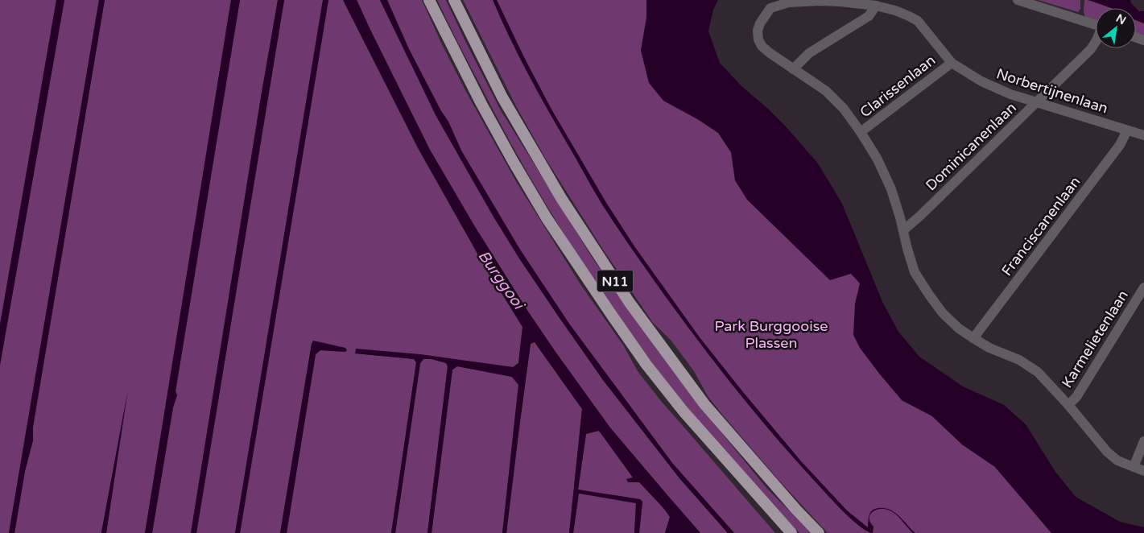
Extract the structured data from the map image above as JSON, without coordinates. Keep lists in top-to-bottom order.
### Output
{
  "streets": {
    "highway": ["N11"],
    "street": [
      "Clarissenlaan",
      "Norbertijnenlaan",
      "Dominicanenlaan",
      "Franciscanenlaan",
      "Karmelietenlaan"
    ]
  },
  "crossings": [
    ["Clarissenlaan", "Norbertijnenlaan"],
    ["Norbertijnenlaan", "Dominicanenlaan"],
    ["Norbertijnenlaan", "Franciscanenlaan"],
    ["Norbertijnenlaan", "Karmelietenlaan"]
  ],
  "water": ["Burggooi"],
  "parks": ["Park Burggooise Plassen"],
  "north": "top right"
}
